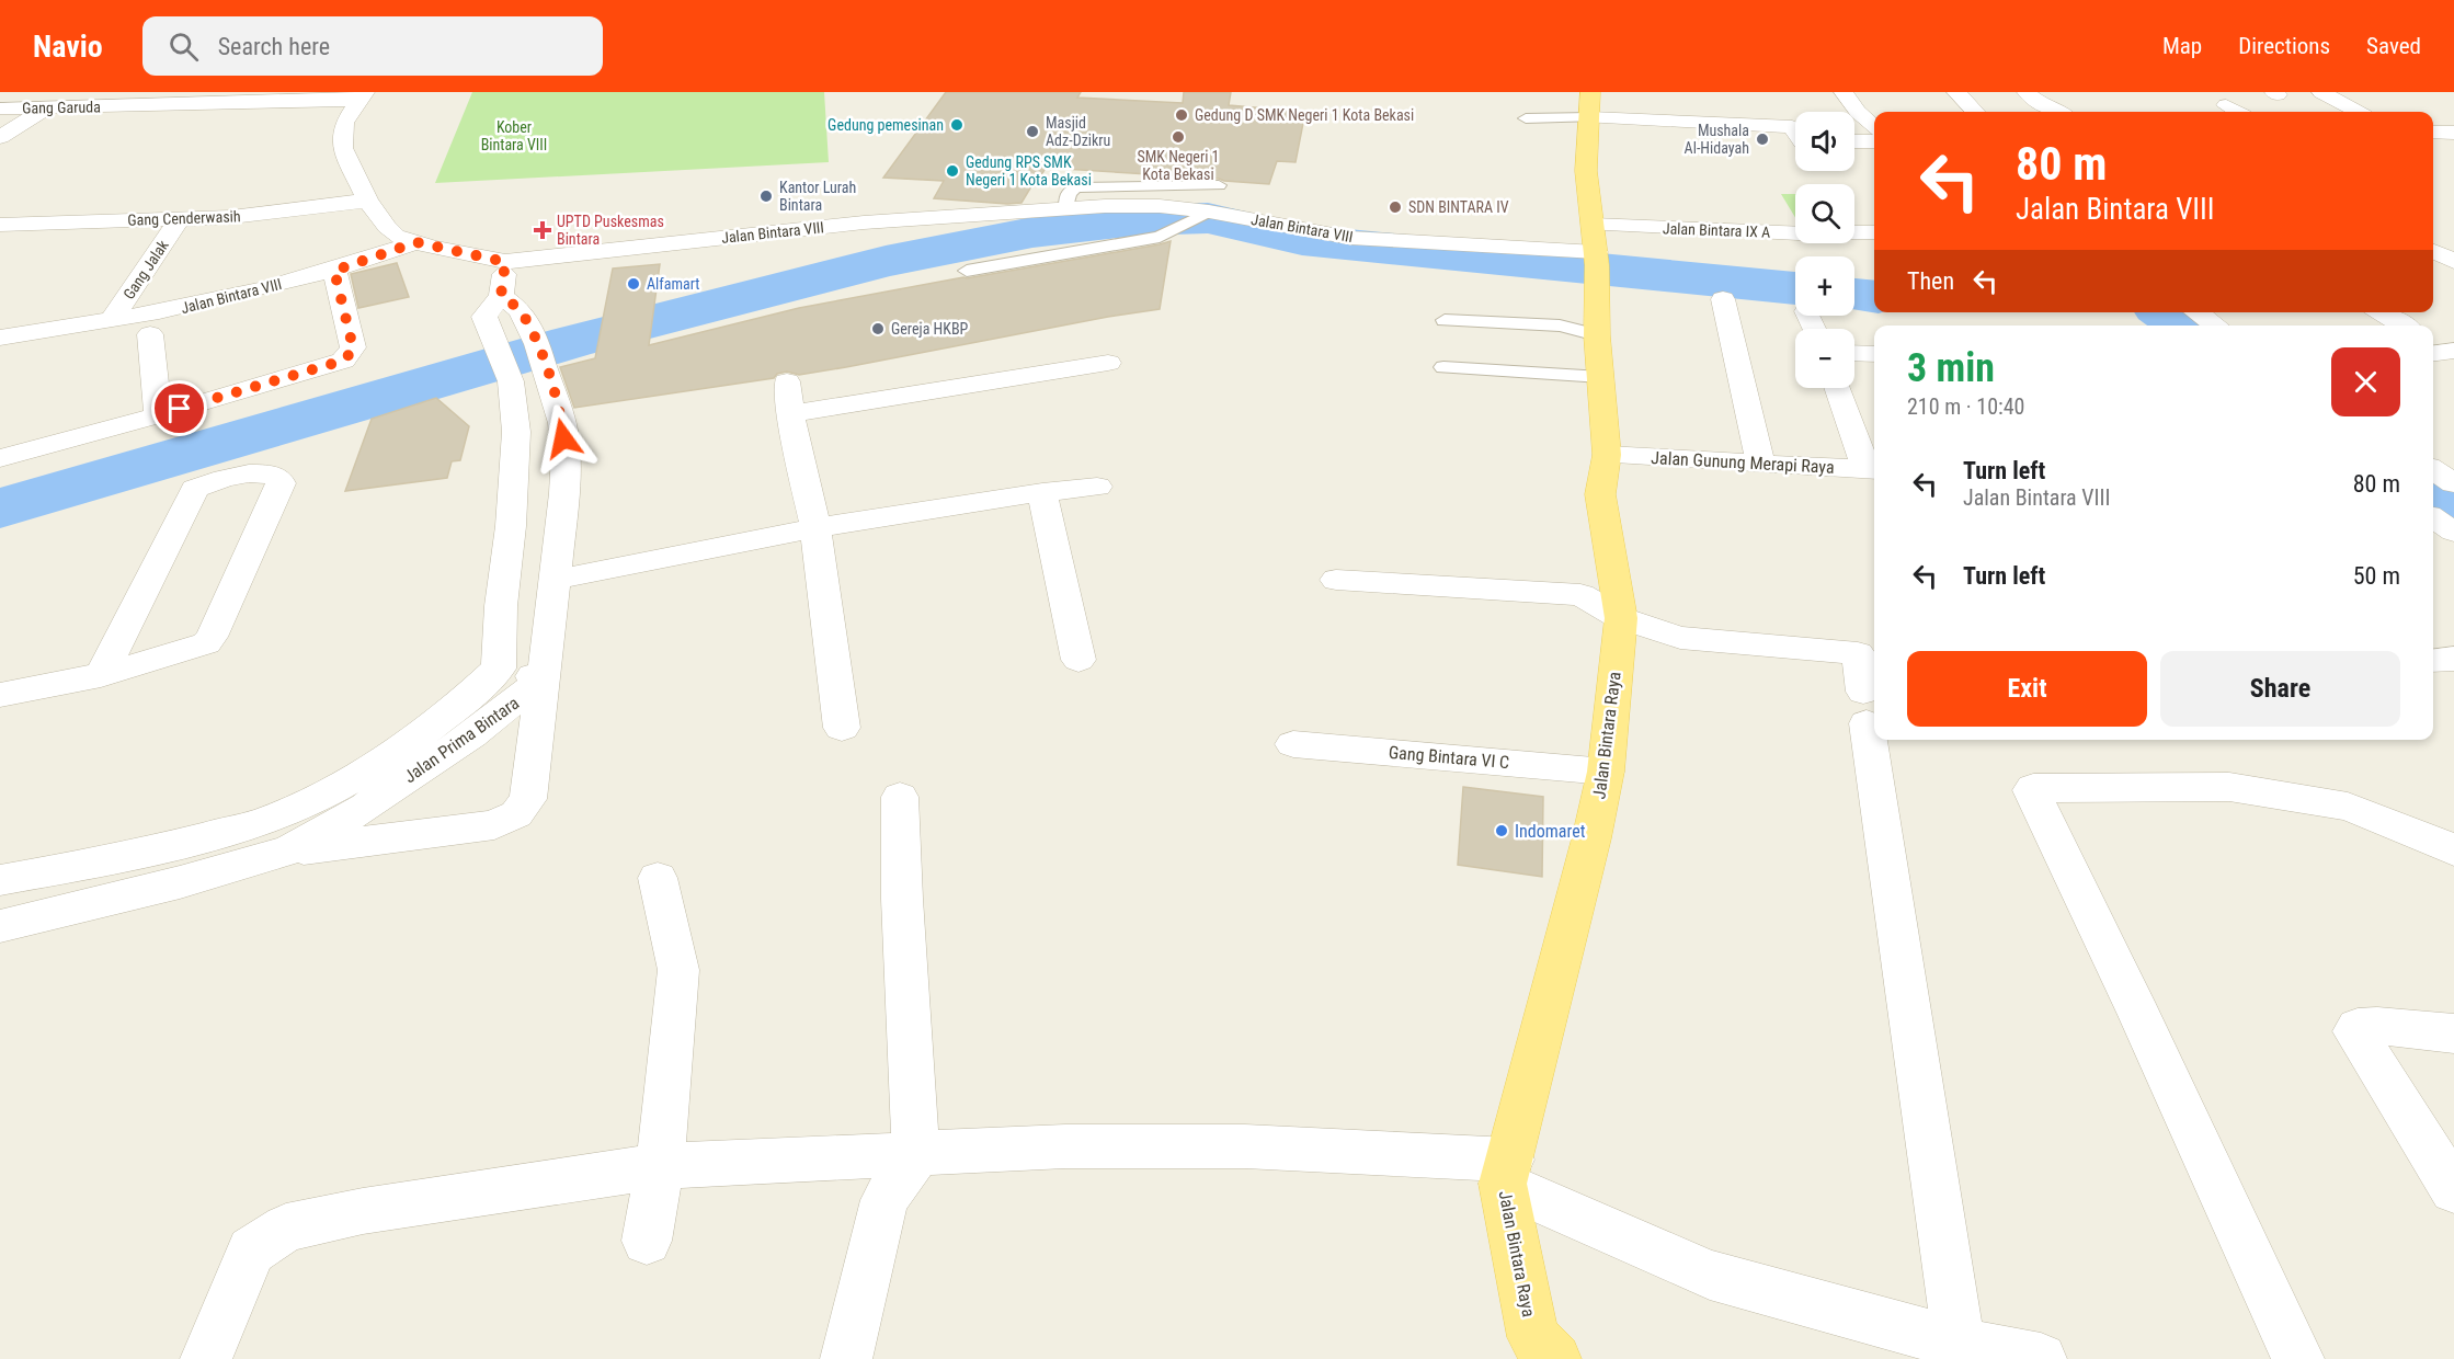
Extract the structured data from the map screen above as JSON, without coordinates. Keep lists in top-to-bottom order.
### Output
{
  "streets": {
    "main road": ["Jalan Bintara Raya"],
    "street": [
      "Gang Garuda",
      "Gang Cenderwasih",
      "Jalan Bintara VIII",
      "Jalan Bintara IX A",
      "Gang Jalak",
      "Jalan Gunung Merapi Raya",
      "Jalan Prima Bintara",
      "Gang Bintara VI C"
    ]
  },
  "crossings": [
    ["Gang Cenderwasih", "Gang Jalak"],
    ["Jalan Bintara VIII", "Gang Jalak"],
    ["Jalan Bintara VIII", "Jalan Bintara Raya"],
    ["Jalan Bintara VIII", "Jalan Prima Bintara"],
    ["Jalan Bintara IX A", "Jalan Bintara Raya"],
    ["Jalan Gunung Merapi Raya", "Jalan Bintara Raya"],
    ["Jalan Bintara Raya", "Gang Bintara VI C"]
  ],
  "parks": ["Kober Bintara VIII"],
  "places": {
    "other": [
      "Gedung D SMK Negeri 1 Kota Bekasi",
      "Gedung pemesinan",
      "Masjid Adz-Dzikru",
      "SMK Negeri 1 Kota Bekasi",
      "Mushala Al-Hidayah",
      "Gedung RPS SMK Negeri 1 Kota Bekasi",
      "Kantor Lurah Bintara",
      "SDN BINTARA IV",
      "Alfamart",
      "Gereja HKBP",
      "Indomaret"
    ],
    "health": ["UPTD Puskesmas Bintara"]
  },
  "page": {
    "header": "Navio",
    "search": "Search here",
    "nav": ["Map", "Directions", "Saved"],
    "map_buttons": ["+", "−"],
    "turn": ["80 m", "Jalan Bintara VIII"],
    "then": "Then",
    "heading": ["3 min", "210 m · 10:40"],
    "list": [
      {
        "name": "Turn left",
        "note": "Jalan Bintara VIII",
        "value": "80 m"
      },
      {
        "name": "Turn left",
        "value": "50 m"
      }
    ],
    "buttons": ["Exit", "Share"]
  }
}
